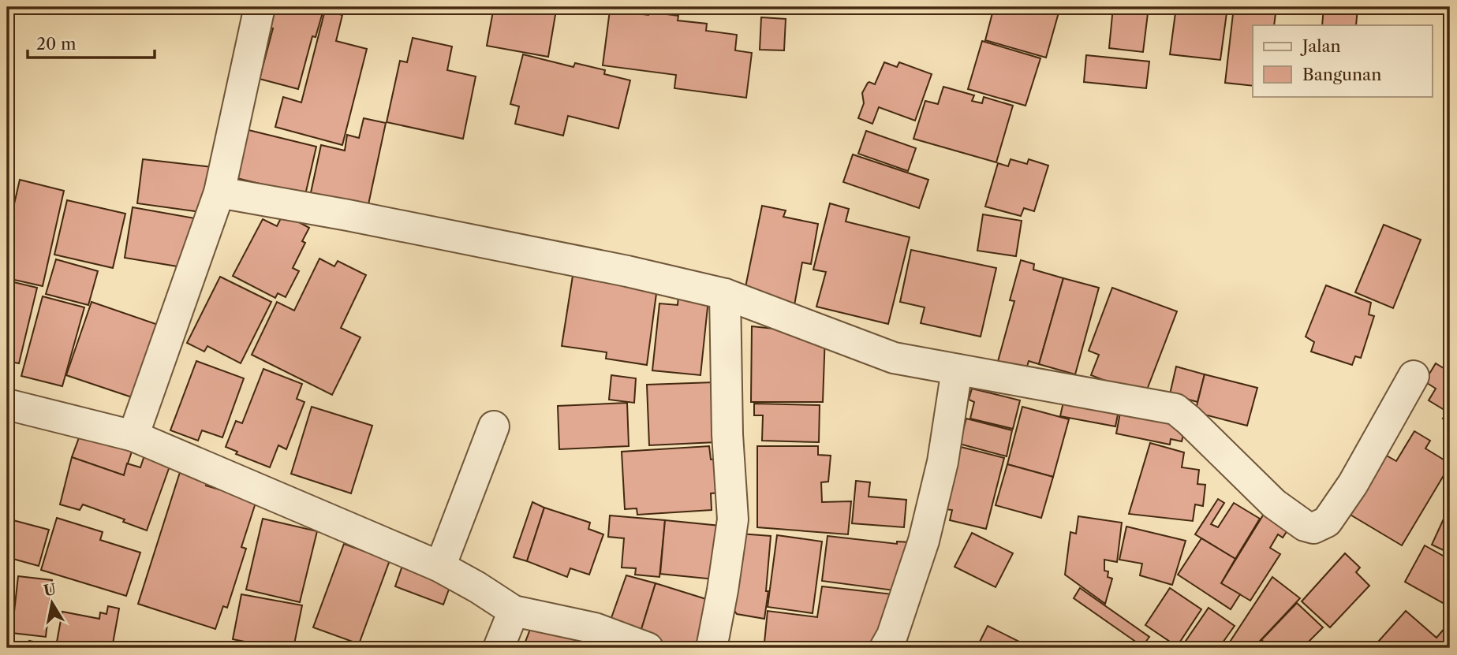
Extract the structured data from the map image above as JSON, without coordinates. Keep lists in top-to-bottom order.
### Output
{
  "legend": ["Jalan", "Bangunan"],
  "scale_bar": "20 m",
  "north": "top"
}
